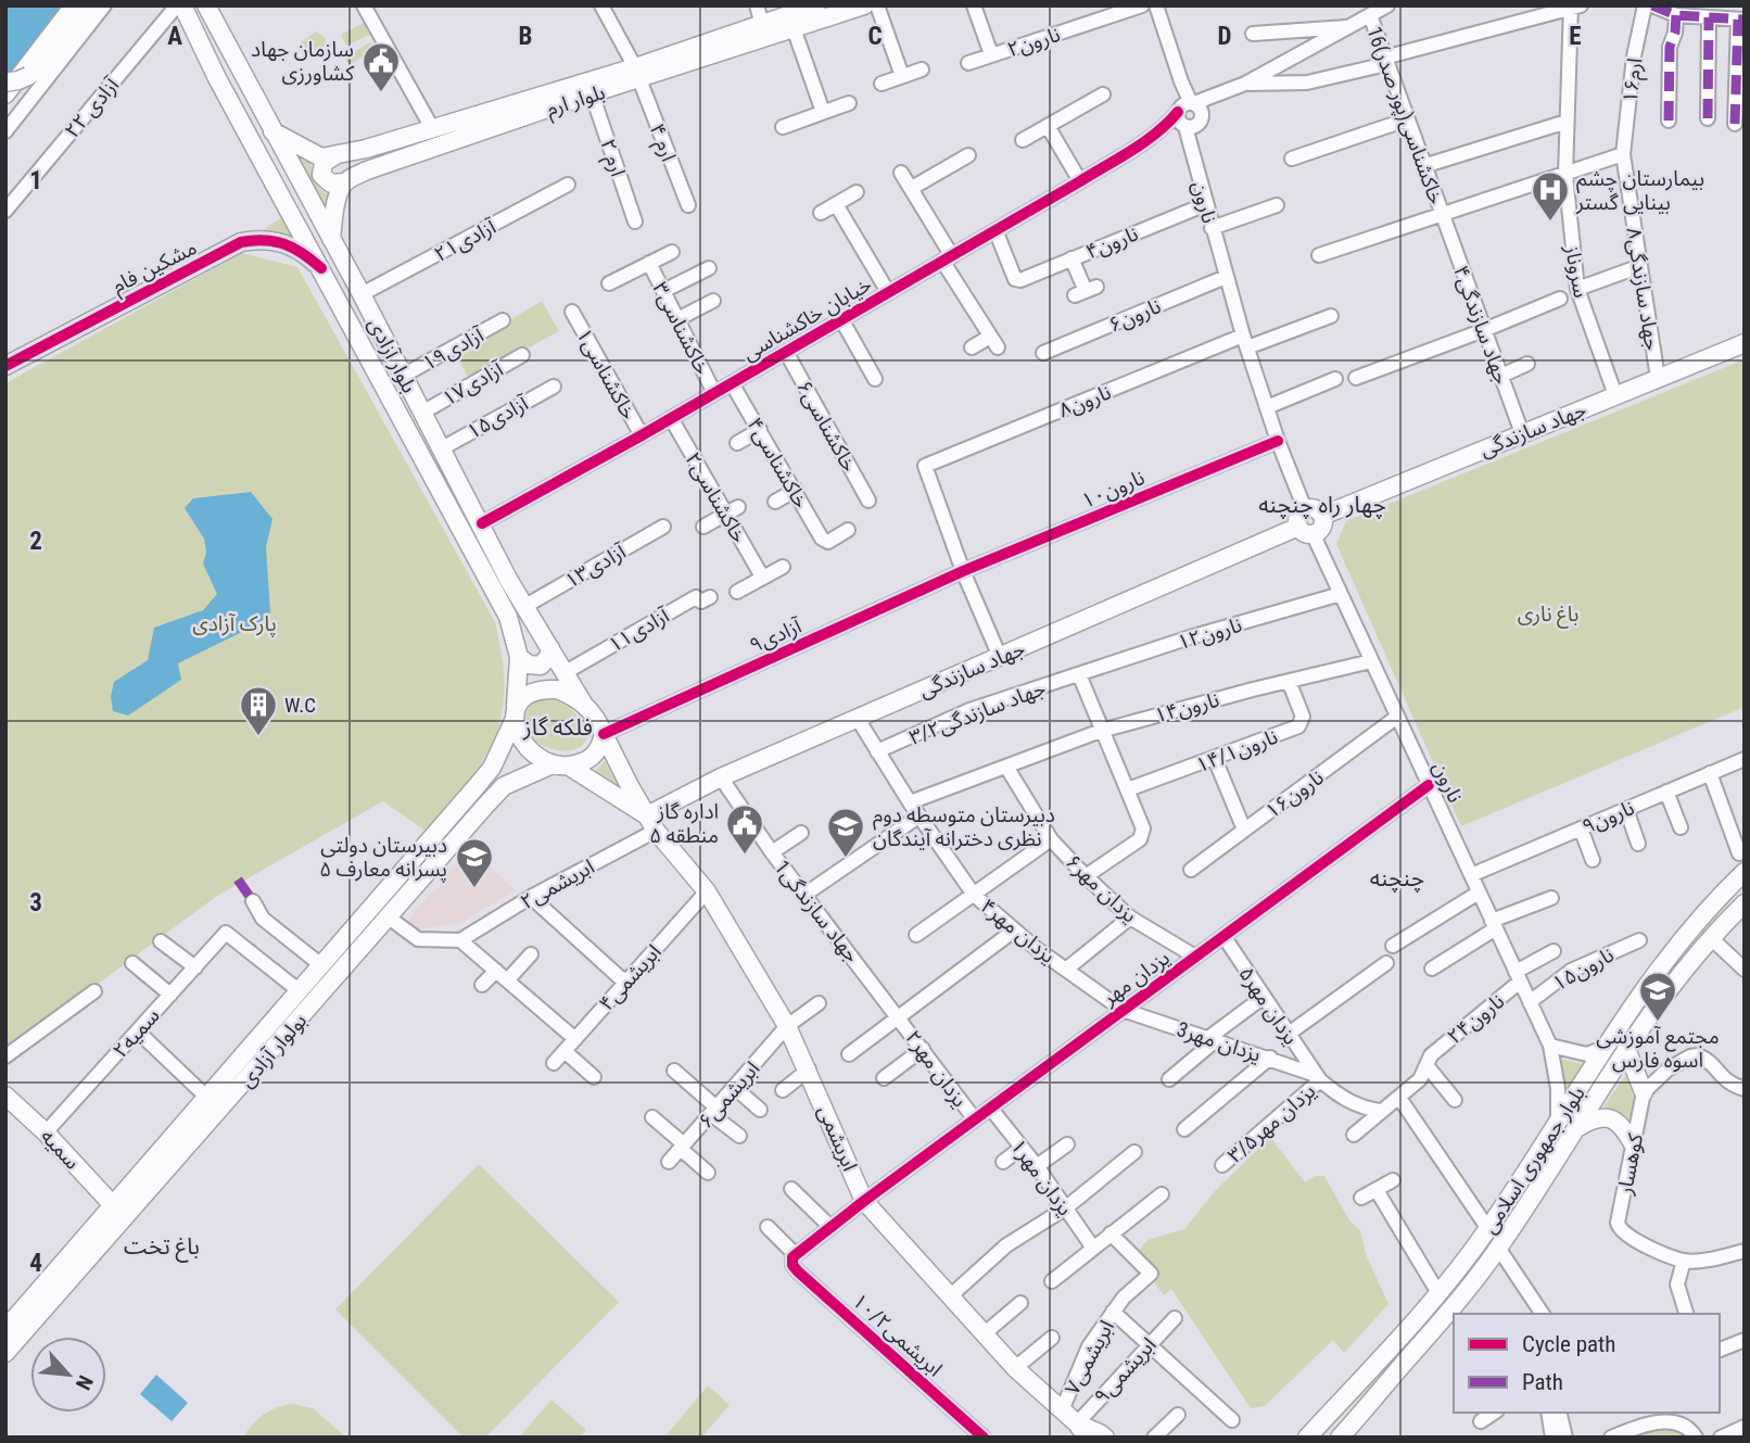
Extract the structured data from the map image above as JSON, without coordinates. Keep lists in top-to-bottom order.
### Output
{
  "streets": {
    "main road": [
      "بلوار ارم",
      "مشکین فام",
      "بلوار آزادی",
      "جهاد سازندگی",
      "بولوار آزادی",
      "ابریشمی",
      "سمیه",
      "بلوار جمهوری اسلامی"
    ],
    "street": [
      "نارون۲",
      "ارم۱۶",
      "آزادی ۲۲",
      "16خاکشناسی(پور صدر)",
      "ارم ۴",
      "ارم ۲",
      "نارون",
      "آزادی۲۱",
      "نارون۴",
      "سروناز",
      "جهاد سازندگی۸",
      "نارون۶",
      "خیابان خاکشناسی",
      "جهاد سازندگی۴",
      "خاکشناسی۳",
      "آزادی۱۹",
      "خاکشناسی۱",
      "آزادی۱۷",
      "نارون۸",
      "آزادی۱۵",
      "خاکشناسی۶",
      "خاکشناسی۴",
      "نارون۱۰",
      "خاکشناسی۲",
      "آزادی۱۳",
      "آزادی۱۱",
      "نارون۱۲",
      "آزادی۹",
      "نارون۱۴",
      "۳/۲جهاد سازندگی",
      "۱۴/۱نارون",
      "نارون۱۶",
      "نارون۹",
      "ابریشمی۲",
      "یزدان مهر۶",
      "1جهاد سازندگی",
      "یزدان مهر۴",
      "نارون۱۵",
      "ابریشمی۴",
      "یزدان مهر",
      "یزدان مهر۵",
      "نارون۲۴",
      "۲سمیه",
      "3یزدان مهر",
      "یزدان مهر۲",
      "ابریشمی۶",
      "۳/۵یزدان مهر",
      "کوهسار",
      "یزدان مهر۱",
      "۱۰/۲ابریشمی",
      "ابریشمی۷",
      "ابریشمی۹"
    ]
  },
  "crossings": [
    ["ارم۱۶", "جهاد سازندگی۸"],
    ["بلوار ارم", "ارم ۴"],
    ["بلوار ارم", "ارم ۲"],
    ["بلوار ارم", "بلوار آزادی"],
    ["16خاکشناسی(پور صدر)", "خیابان خاکشناسی"],
    ["16خاکشناسی(پور صدر)", "جهاد سازندگی۴"],
    ["نارون", "نارون۴"],
    ["نارون", "نارون۶"],
    ["نارون", "خیابان خاکشناسی"],
    ["نارون", "نارون۸"],
    ["نارون", "جهاد سازندگی"],
    ["نارون", "نارون۱۰"],
    ["نارون", "نارون۱۲"],
    ["نارون", "نارون۱۴"],
    ["نارون", "نارون۱۶"],
    ["نارون", "نارون۹"],
    ["نارون", "نارون۱۵"],
    ["نارون", "یزدان مهر"],
    ["نارون", "نارون۲۴"],
    ["نارون", "بلوار جمهوری اسلامی"],
    ["آزادی۲۱", "بلوار آزادی"],
    ["نارون۴", "خیابان خاکشناسی"],
    ["مشکین فام", "بلوار آزادی"],
    ["سروناز", "جهاد سازندگی"],
    ["جهاد سازندگی۸", "جهاد سازندگی"],
    ["خیابان خاکشناسی", "خاکشناسی۳"],
    ["خیابان خاکشناسی", "بلوار آزادی"],
    ["خیابان خاکشناسی", "خاکشناسی۱"],
    ["خیابان خاکشناسی", "خاکشناسی۶"],
    ["خیابان خاکشناسی", "خاکشناسی۴"],
    ["خیابان خاکشناسی", "خاکشناسی۲"],
    ["جهاد سازندگی۴", "جهاد سازندگی"],
    ["آزادی۱۹", "بلوار آزادی"],
    ["بلوار آزادی", "آزادی۱۷"],
    ["بلوار آزادی", "آزادی۱۵"],
    ["بلوار آزادی", "آزادی۱۳"],
    ["بلوار آزادی", "آزادی۱۱"],
    ["بلوار آزادی", "آزادی۹"],
    ["بلوار آزادی", "بولوار آزادی"],
    ["نارون۸", "نارون۱۰"],
    ["نارون۸", "آزادی۹"],
    ["جهاد سازندگی", "ابریشمی۲"],
    ["جهاد سازندگی", "1جهاد سازندگی"],
    ["جهاد سازندگی", "یزدان مهر۴"],
    ["جهاد سازندگی", "ابریشمی"],
    ["نارون۱۰", "آزادی۹"],
    ["نارون۱۲", "۳/۲جهاد سازندگی"],
    ["آزادی۹", "بولوار آزادی"],
    ["نارون۱۴", "۱۴/۱نارون"],
    ["نارون۱۴", "یزدان مهر۶"],
    ["نارون۱۴", "یزدان مهر۴"],
    ["۳/۲جهاد سازندگی", "یزدان مهر۴"],
    ["ابریشمی۲", "ابریشمی"],
    ["یزدان مهر۶", "یزدان مهر"],
    ["1جهاد سازندگی", "یزدان مهر۲"],
    ["یزدان مهر۴", "یزدان مهر"],
    ["یزدان مهر۴", "3یزدان مهر"],
    ["ابریشمی۴", "ابریشمی"],
    ["یزدان مهر", "یزدان مهر۵"],
    ["یزدان مهر", "3یزدان مهر"],
    ["یزدان مهر", "یزدان مهر۲"],
    ["یزدان مهر", "ابریشمی"],
    ["یزدان مهر", "یزدان مهر۱"],
    ["یزدان مهر", "۱۰/۲ابریشمی"],
    ["یزدان مهر۵", "3یزدان مهر"],
    ["یزدان مهر۵", "۳/۵یزدان مهر"],
    ["۲سمیه", "بولوار آزادی"],
    ["۲سمیه", "سمیه"],
    ["3یزدان مهر", "۳/۵یزدان مهر"],
    ["بولوار آزادی", "سمیه"],
    ["ابریشمی۶", "ابریشمی"],
    ["ابریشمی", "ابریشمی۷"],
    ["ابریشمی", "ابریشمی۹"]
  ],
  "districts": [
    "چهار راه چنچنه",
    "فلکه گاز",
    "چنچنه",
    "باغ تخت"
  ],
  "parks": ["باغ ناری", "پارک آزادی"],
  "places": {
    "public building": ["سازمان جهاد کشاورزی", "اداره گاز منطقه ۵"],
    "hospital": ["بیمارستان چشم بینایی گستر"],
    "building": ["W.C"],
    "school or university": ["دبیرستان متوسطه دوم نظری دخترانه آیندگان", "دبیرستان دولتی پسرانه معارف ۵", "مجتمع آموزشی اسوه فارس"]
  },
  "legend": ["Cycle path", "Path"],
  "north": "bottom right",
  "grid": {
    "columns": [
      "A",
      "B",
      "C",
      "D",
      "E"
    ],
    "rows": [
      "1",
      "2",
      "3",
      "4"
    ]
  }
}
